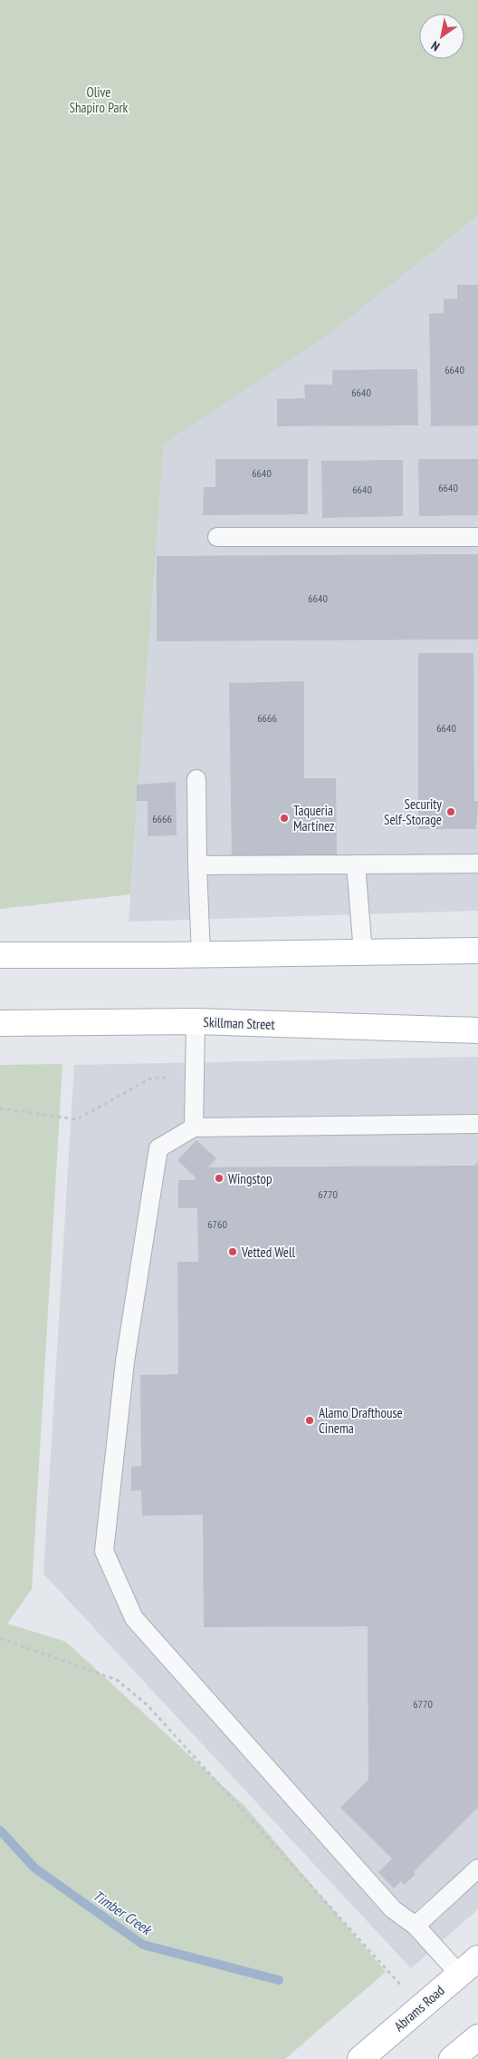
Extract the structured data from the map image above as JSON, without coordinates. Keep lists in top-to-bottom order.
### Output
{
  "streets": {
    "main road": ["Skillman Street", "Abrams Road"]
  },
  "water": ["Timber Creek"],
  "parks": ["Olive Shapiro Park"],
  "places": [
    "Security Self-Storage",
    "Taqueria Martínez",
    "Wingstop",
    "Vetted Well",
    "Alamo Drafthouse Cinema"
  ],
  "house_numbers": [
    "6640",
    "6640",
    "6640",
    "6640",
    "6640",
    "6640",
    "6666",
    "6640",
    "6666",
    "6770",
    "6760",
    "6770"
  ],
  "north": "bottom left"
}
